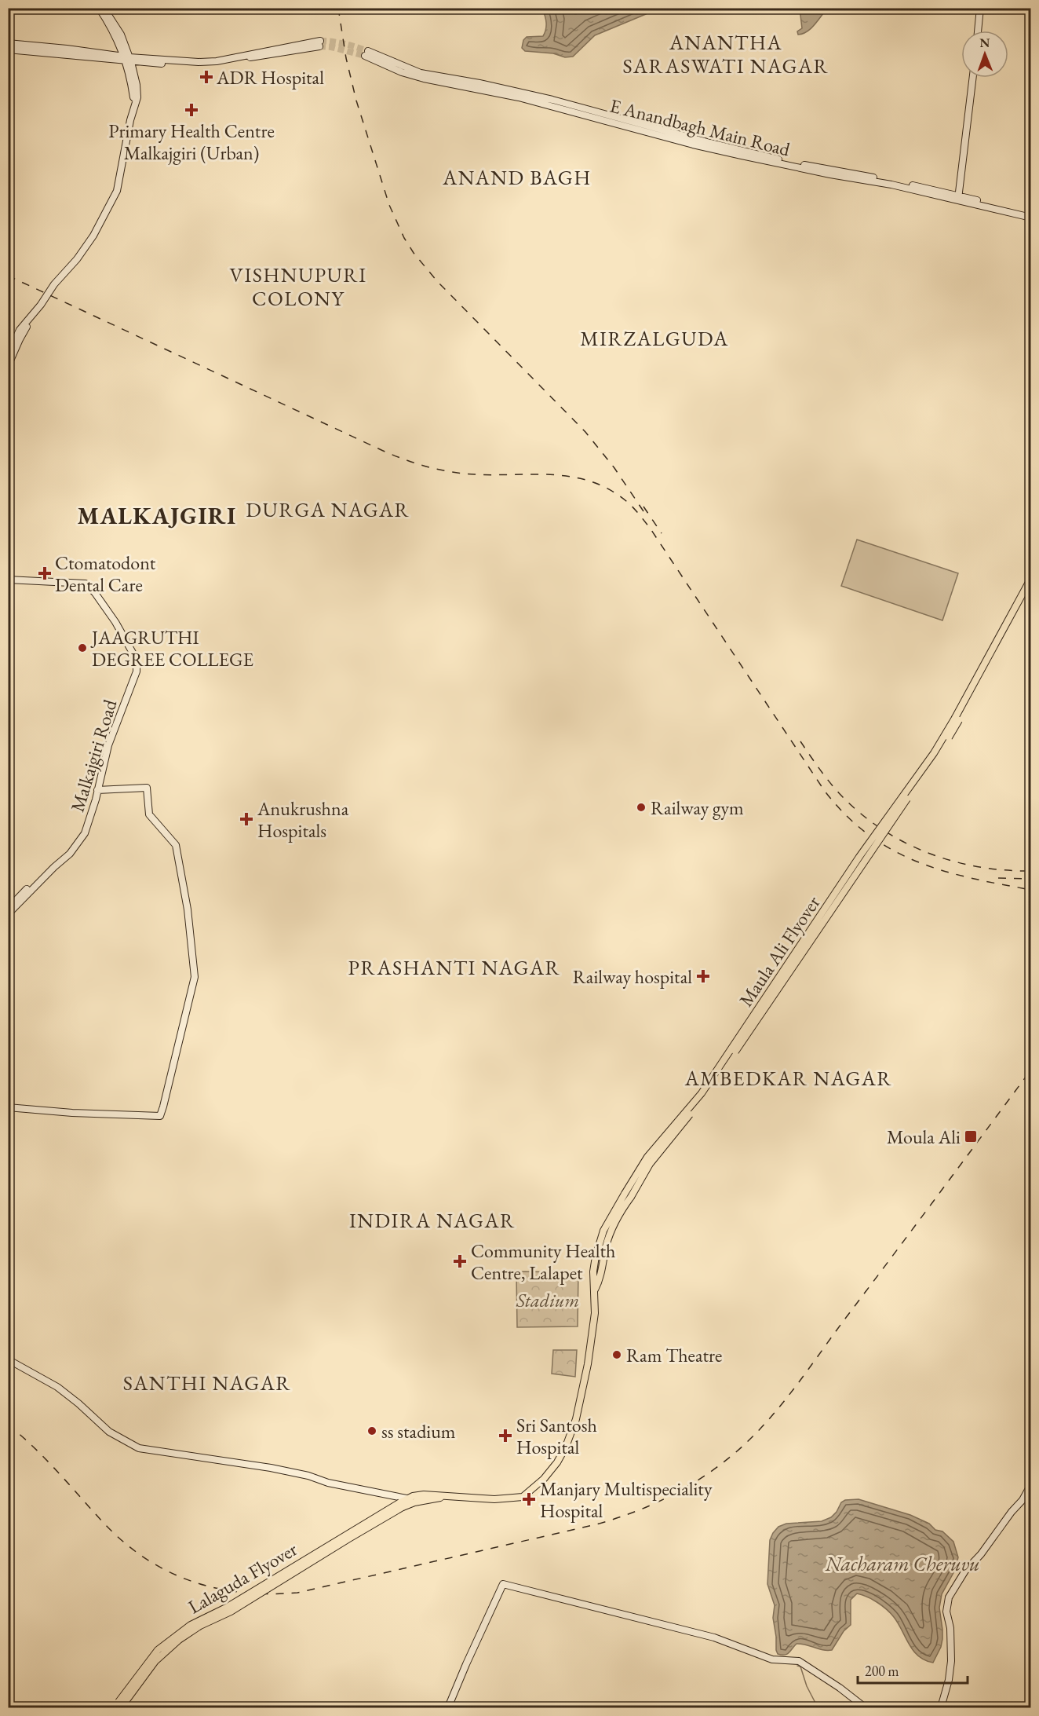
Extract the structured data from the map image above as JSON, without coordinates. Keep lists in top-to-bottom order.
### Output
{
  "streets": {
    "main road": ["Maula Ali Flyover", "Lalaguda Flyover"],
    "street": ["E Anandbagh Main Road", "Malkajgiri Road"]
  },
  "crossings": [
    ["Maula Ali Flyover", "Lalaguda Flyover"]
  ],
  "districts": [
    "ANANTHA SARASWATI NAGAR",
    "ANAND BAGH",
    "VISHNUPURI COLONY",
    "MIRZALGUDA",
    "DURGA NAGAR",
    "MALKAJGIRI",
    "PRASHANTI NAGAR",
    "AMBEDKAR NAGAR",
    "INDIRA NAGAR",
    "SANTHI NAGAR"
  ],
  "water": ["Nacharam Cheruvu"],
  "parks": ["Stadium"],
  "places": {
    "health": [
      "ADR Hospital",
      "Primary Health Centre Malkajgiri (Urban)",
      "Ctomatodont Dental Care",
      "Anukrushna Hospitals",
      "Railway hospital",
      "Community Health Centre, Lalapet",
      "Sri Santosh Hospital",
      "Manjary Multispeciality Hospital"
    ],
    "other": [
      "JAAGRUTHI DEGREE COLLEGE",
      "Railway gym",
      "Ram Theatre",
      "ss stadium"
    ],
    "transit": ["Moula Ali"]
  },
  "scale_bar": "200 m",
  "north": "top"
}
